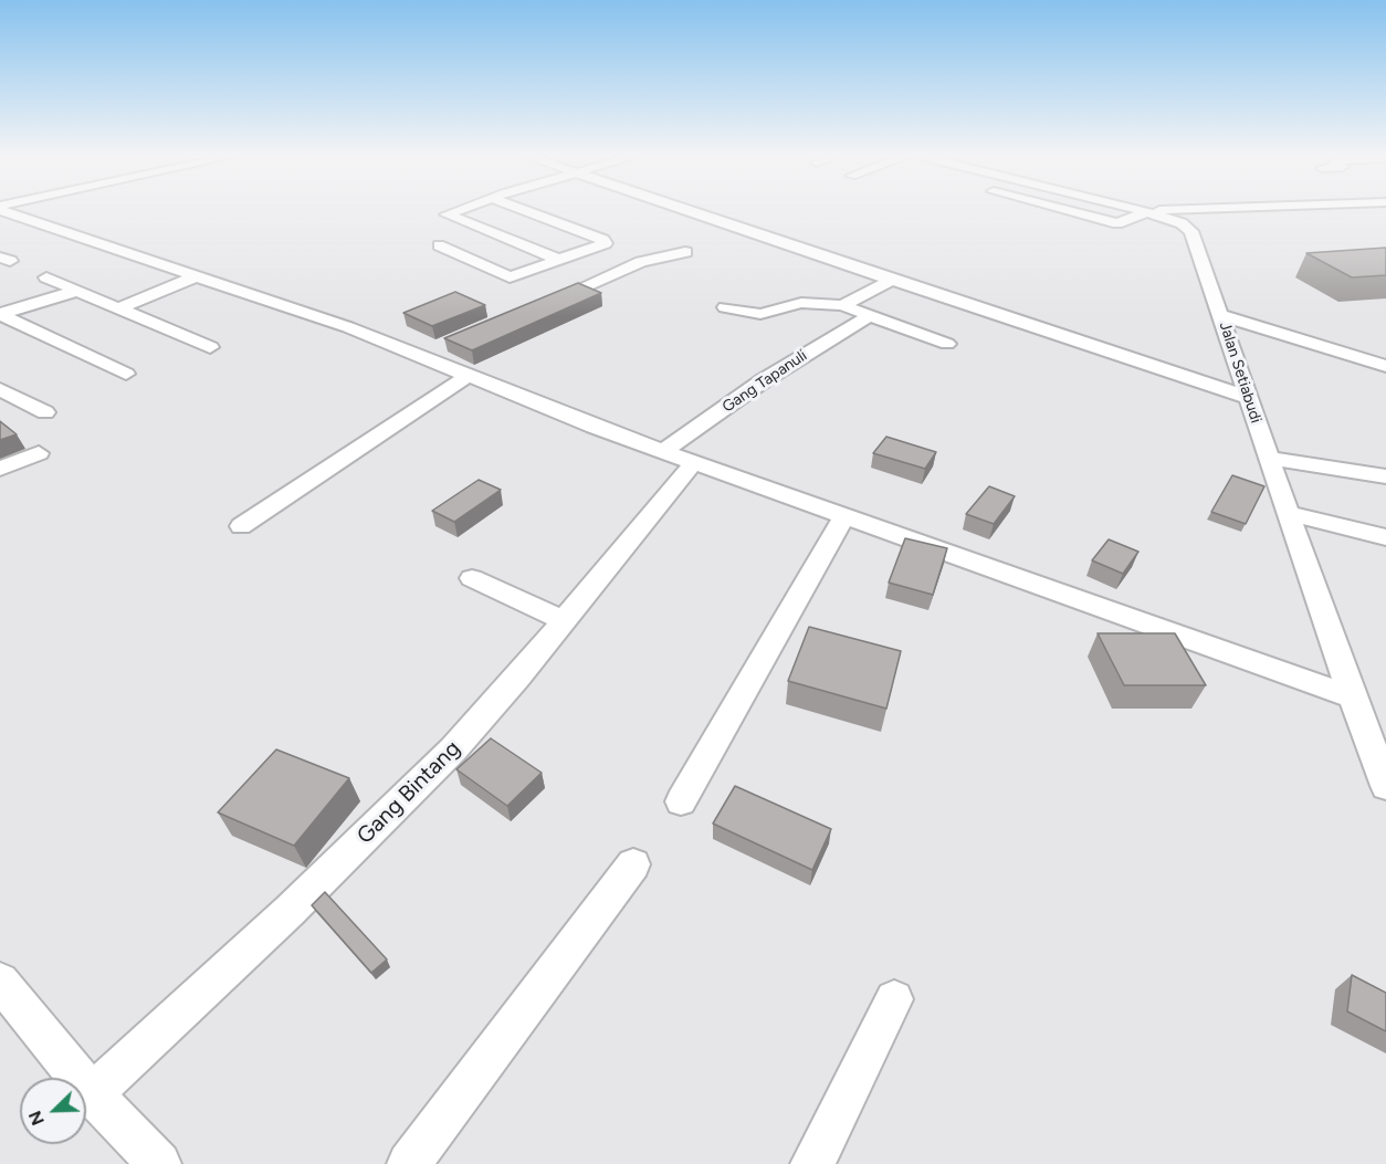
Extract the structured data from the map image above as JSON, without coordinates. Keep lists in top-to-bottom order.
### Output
{
  "streets": {
    "street": ["Jalan Setiabudi", "Gang Tapanuli", "Gang Bintang"]
  },
  "north": "bottom left"
}
